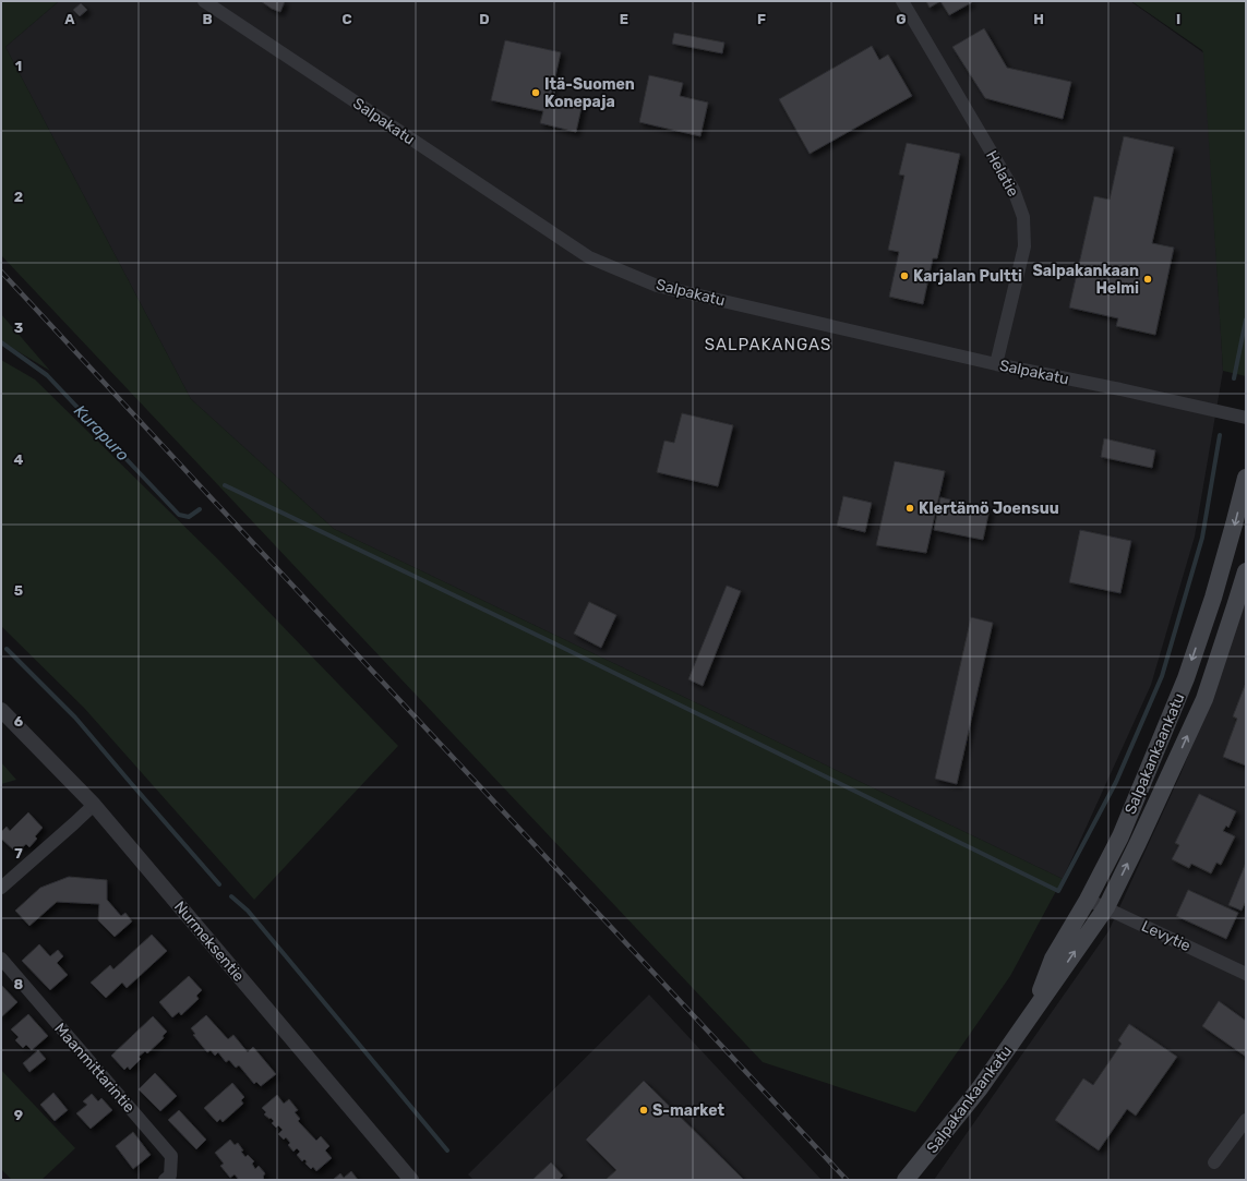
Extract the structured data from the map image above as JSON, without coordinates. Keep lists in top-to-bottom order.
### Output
{
  "streets": {
    "main road": ["Salpakankaankatu"],
    "street": [
      "Salpakatu",
      "Helatie",
      "Levytie",
      "Nurmeksentie",
      "Maanmittarintie"
    ]
  },
  "crossings": [
    ["Salpakatu", "Helatie"],
    ["Salpakankaankatu", "Levytie"]
  ],
  "districts": ["SALPAKANGAS"],
  "water": ["Kurapuro"],
  "places": [
    "Itä-Suomen Konepaja",
    "Karjalan Pultti",
    "Salpakankaan Helmi",
    "KIertämö Joensuu",
    "S-market"
  ],
  "grid": {
    "columns": [
      "A",
      "B",
      "C",
      "D",
      "E",
      "F",
      "G",
      "H",
      "I"
    ],
    "rows": [
      "1",
      "2",
      "3",
      "4",
      "5",
      "6",
      "7",
      "8",
      "9"
    ]
  }
}
